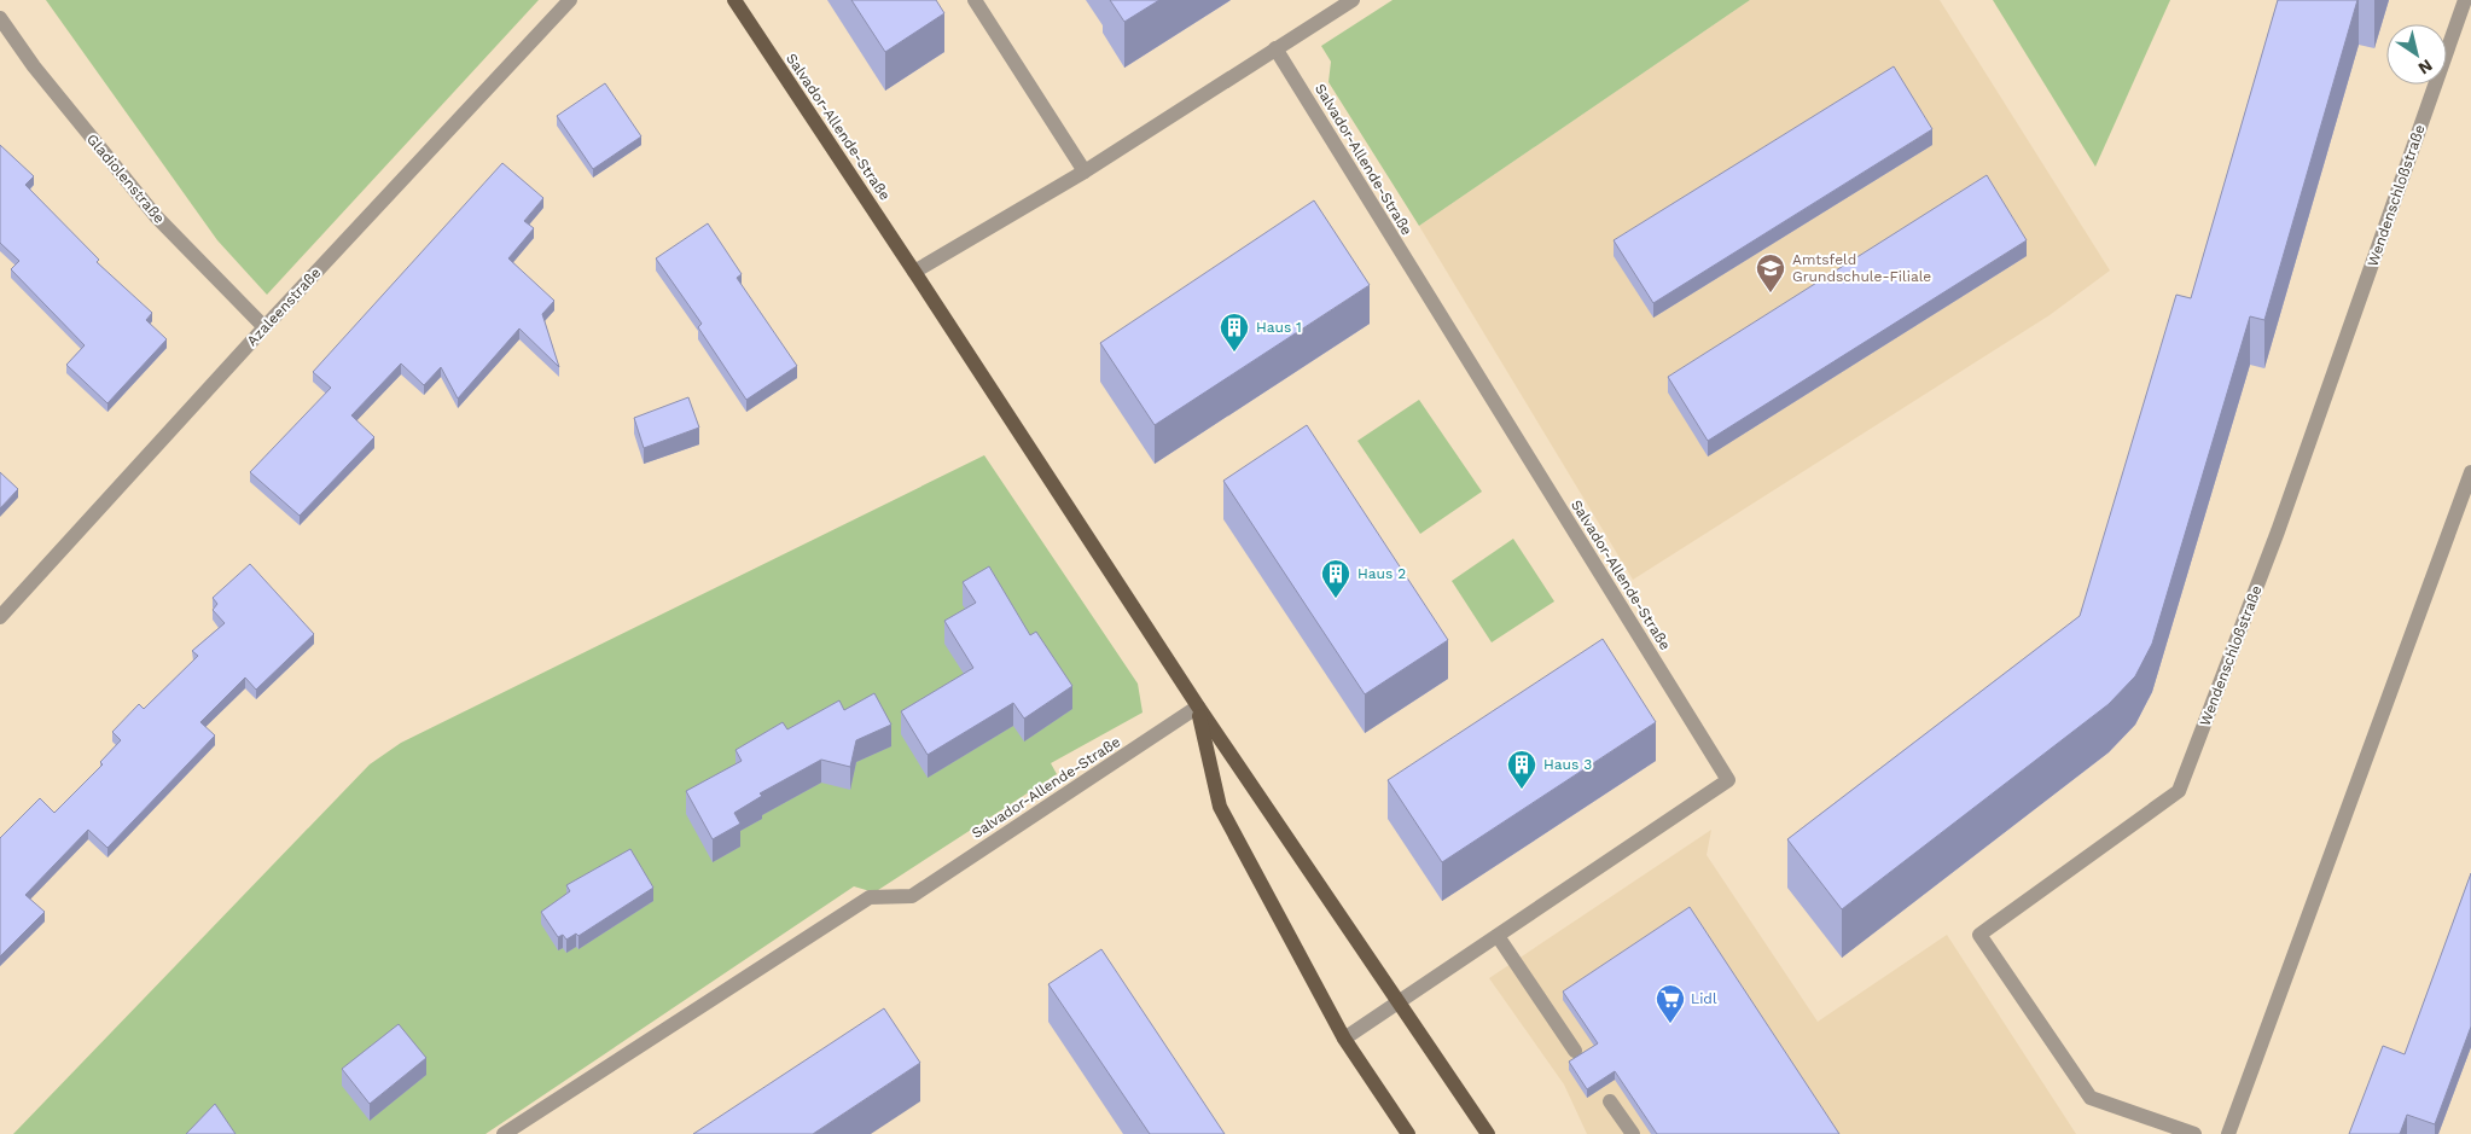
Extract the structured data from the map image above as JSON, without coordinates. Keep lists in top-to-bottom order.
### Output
{
  "streets": {
    "main road": ["Salvador-Allende-Straße"],
    "street": ["Gladiolenstraße", "Wendenschloßstraße", "Azaleenstraße"]
  },
  "crossings": [
    ["Gladiolenstraße", "Azaleenstraße"]
  ],
  "places": {
    "school or university": ["Amtsfeld Grundschule-Filiale"],
    "building": ["Haus 1", "Haus 2", "Haus 3"],
    "supermarket": ["Lidl"]
  },
  "north": "bottom right"
}
